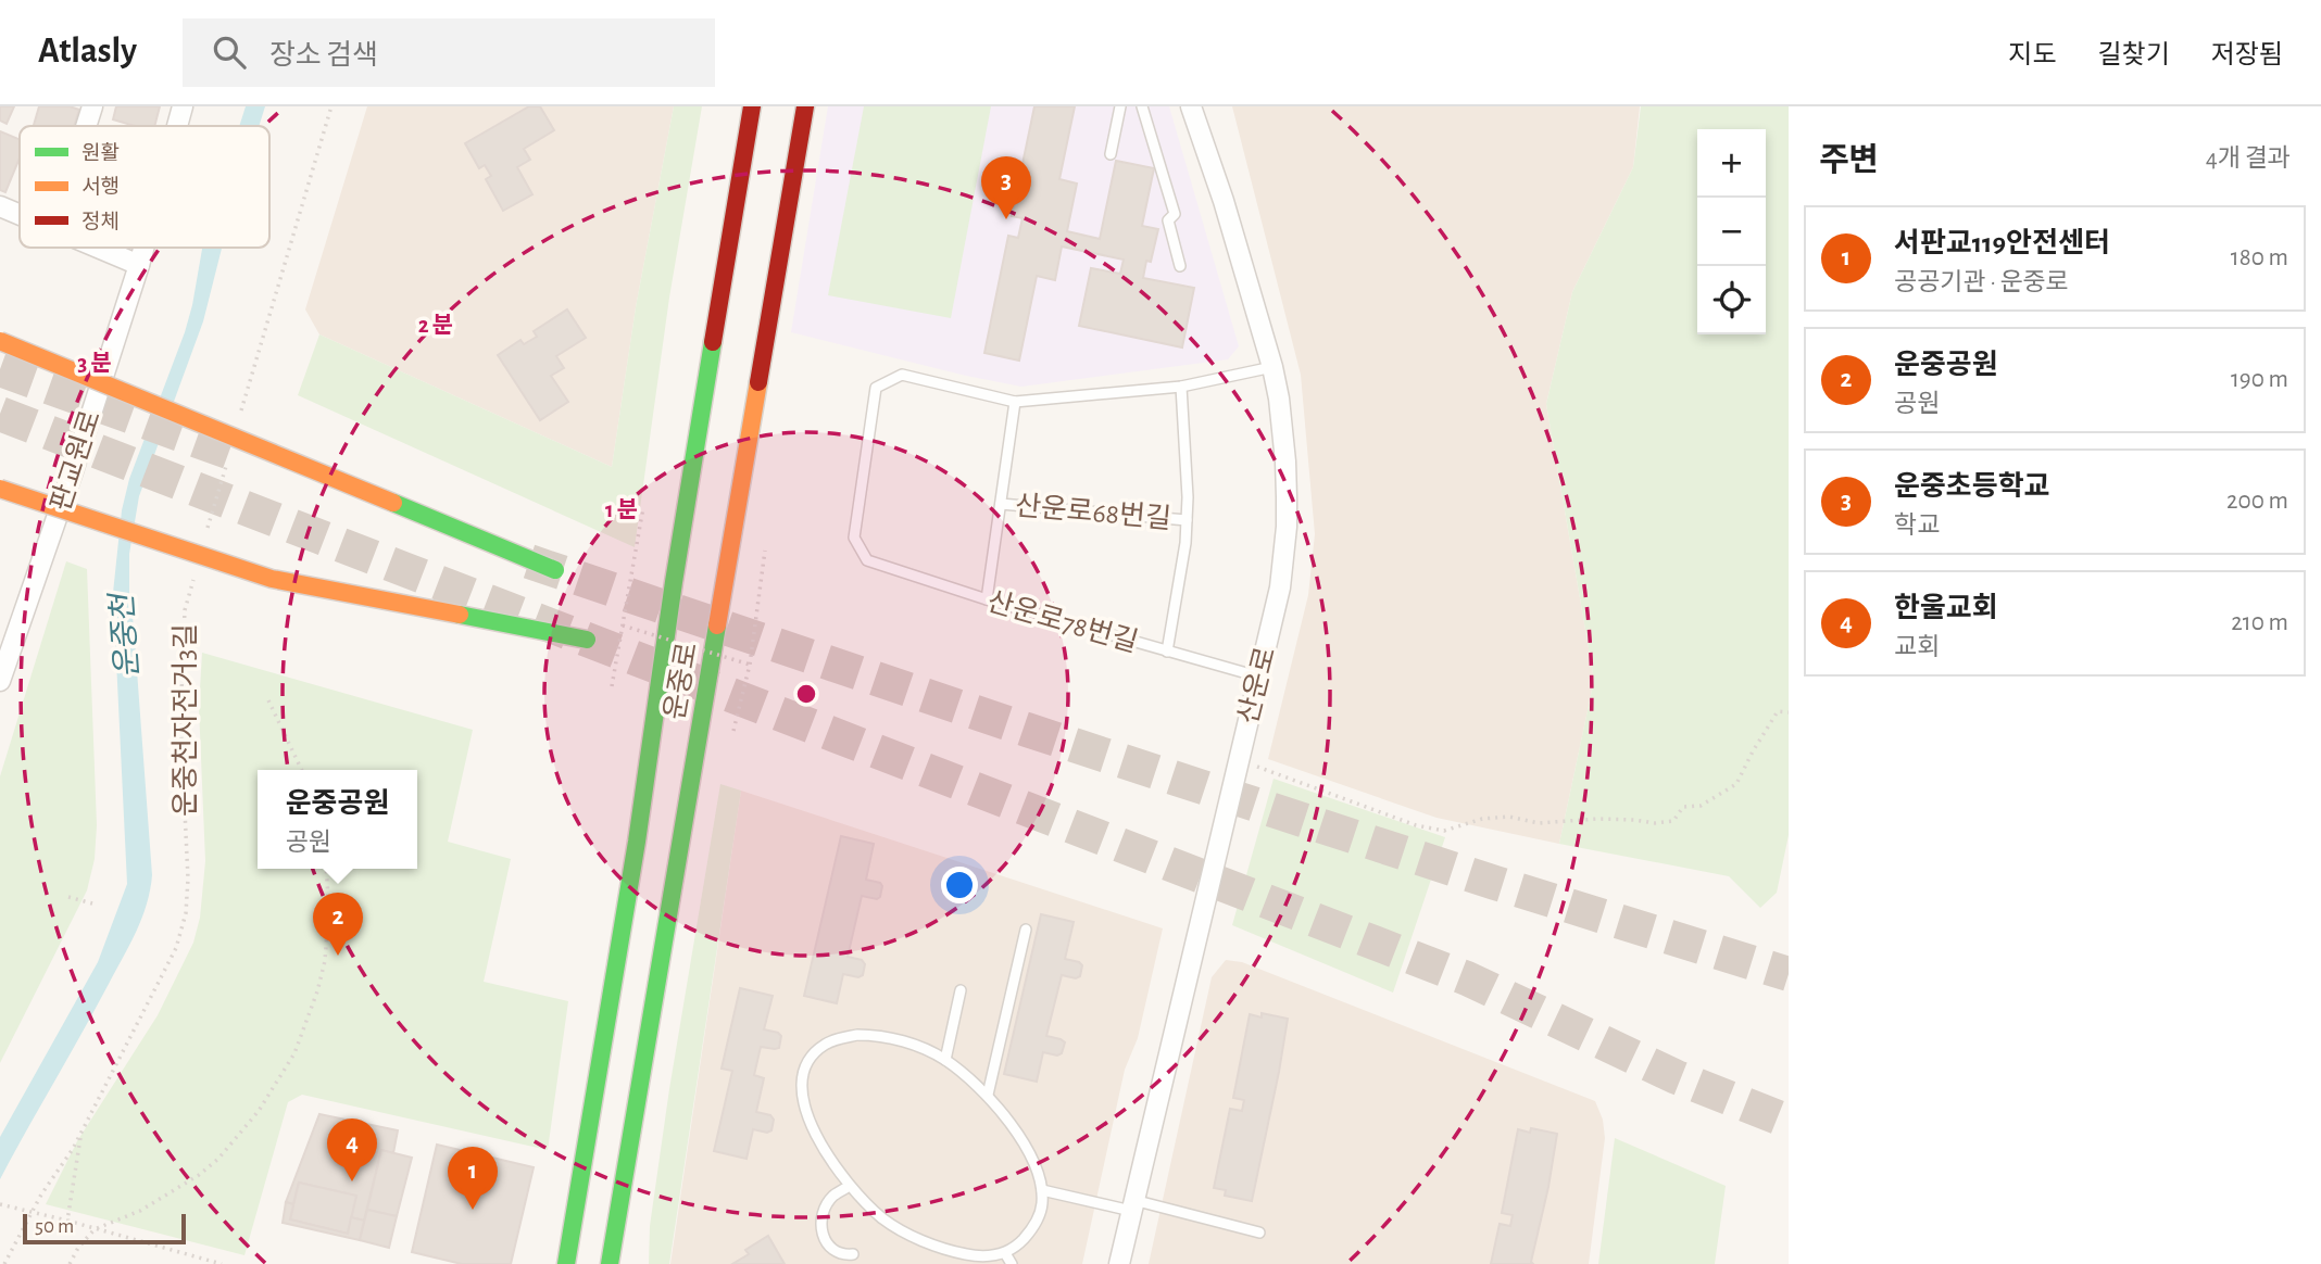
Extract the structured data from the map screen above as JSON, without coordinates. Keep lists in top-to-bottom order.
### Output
{
  "streets": {
    "main road": ["운중로"],
    "street": ["판교원로", "산운로"],
    "lane": ["산운로68번길", "산운로78번길"],
    "path": ["운중천자전거3길"]
  },
  "crossings": [
    ["산운로68번길", "산운로78번길"],
    ["산운로78번길", "산운로"]
  ],
  "water": ["운중천"],
  "legend": ["원활", "서행", "정체"],
  "scale_bar": "50 m",
  "page": {
    "header": "Atlasly",
    "search": "장소 검색",
    "nav": ["지도", "길찾기", "저장됨"],
    "heading": ["주변", "4개 결과"],
    "map_buttons": ["+", "−"],
    "pins": [
      "3",
      "2",
      "4",
      "1"
    ],
    "list": [
      {
        "mark": "1",
        "name": "서판교119안전센터",
        "note": "공공기관 · 운중로",
        "value": "180 m"
      },
      {
        "mark": "2",
        "name": "운중공원",
        "note": "공원",
        "value": "190 m"
      },
      {
        "mark": "3",
        "name": "운중초등학교",
        "note": "학교",
        "value": "200 m"
      },
      {
        "mark": "4",
        "name": "한울교회",
        "note": "교회",
        "value": "210 m"
      }
    ],
    "popup": ["운중공원", "공원"],
    "scale": "50 m"
  },
  "rings": ["2 분", "3 분", "1 분"]
}
